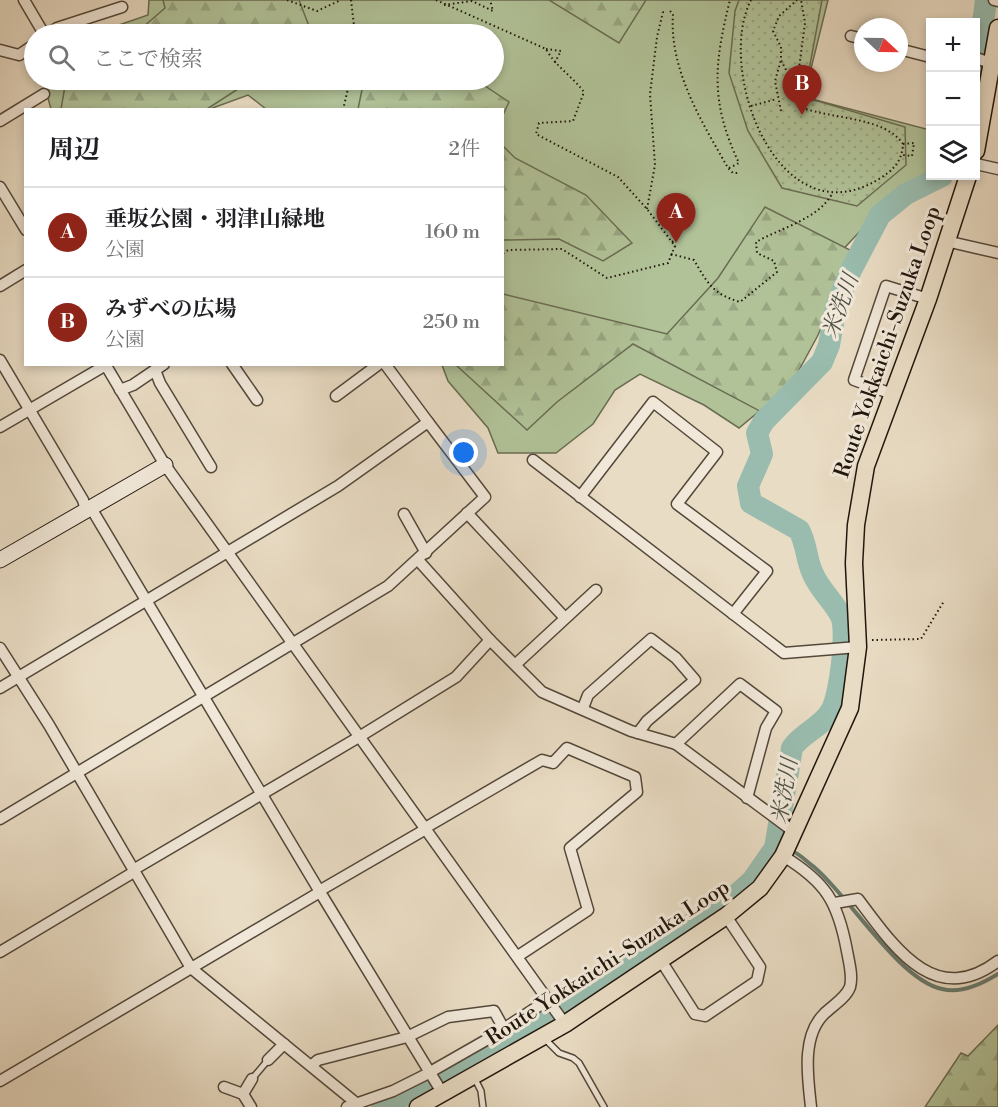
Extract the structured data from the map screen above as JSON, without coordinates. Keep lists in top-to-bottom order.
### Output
{
  "streets": {
    "main road": ["Route Yokkaichi-Suzuka Loop"]
  },
  "water": ["米洗川"],
  "north": "right",
  "page": {
    "map_buttons": ["+", "−"],
    "search": "ここで検索",
    "pins": ["B", "A"],
    "heading": ["周辺", "2件"],
    "list": [
      {
        "mark": "A",
        "name": "垂坂公園・羽津山緑地",
        "note": "公園",
        "value": "160 m"
      },
      {
        "mark": "B",
        "name": "みずべの広場",
        "note": "公園",
        "value": "250 m"
      }
    ]
  }
}
